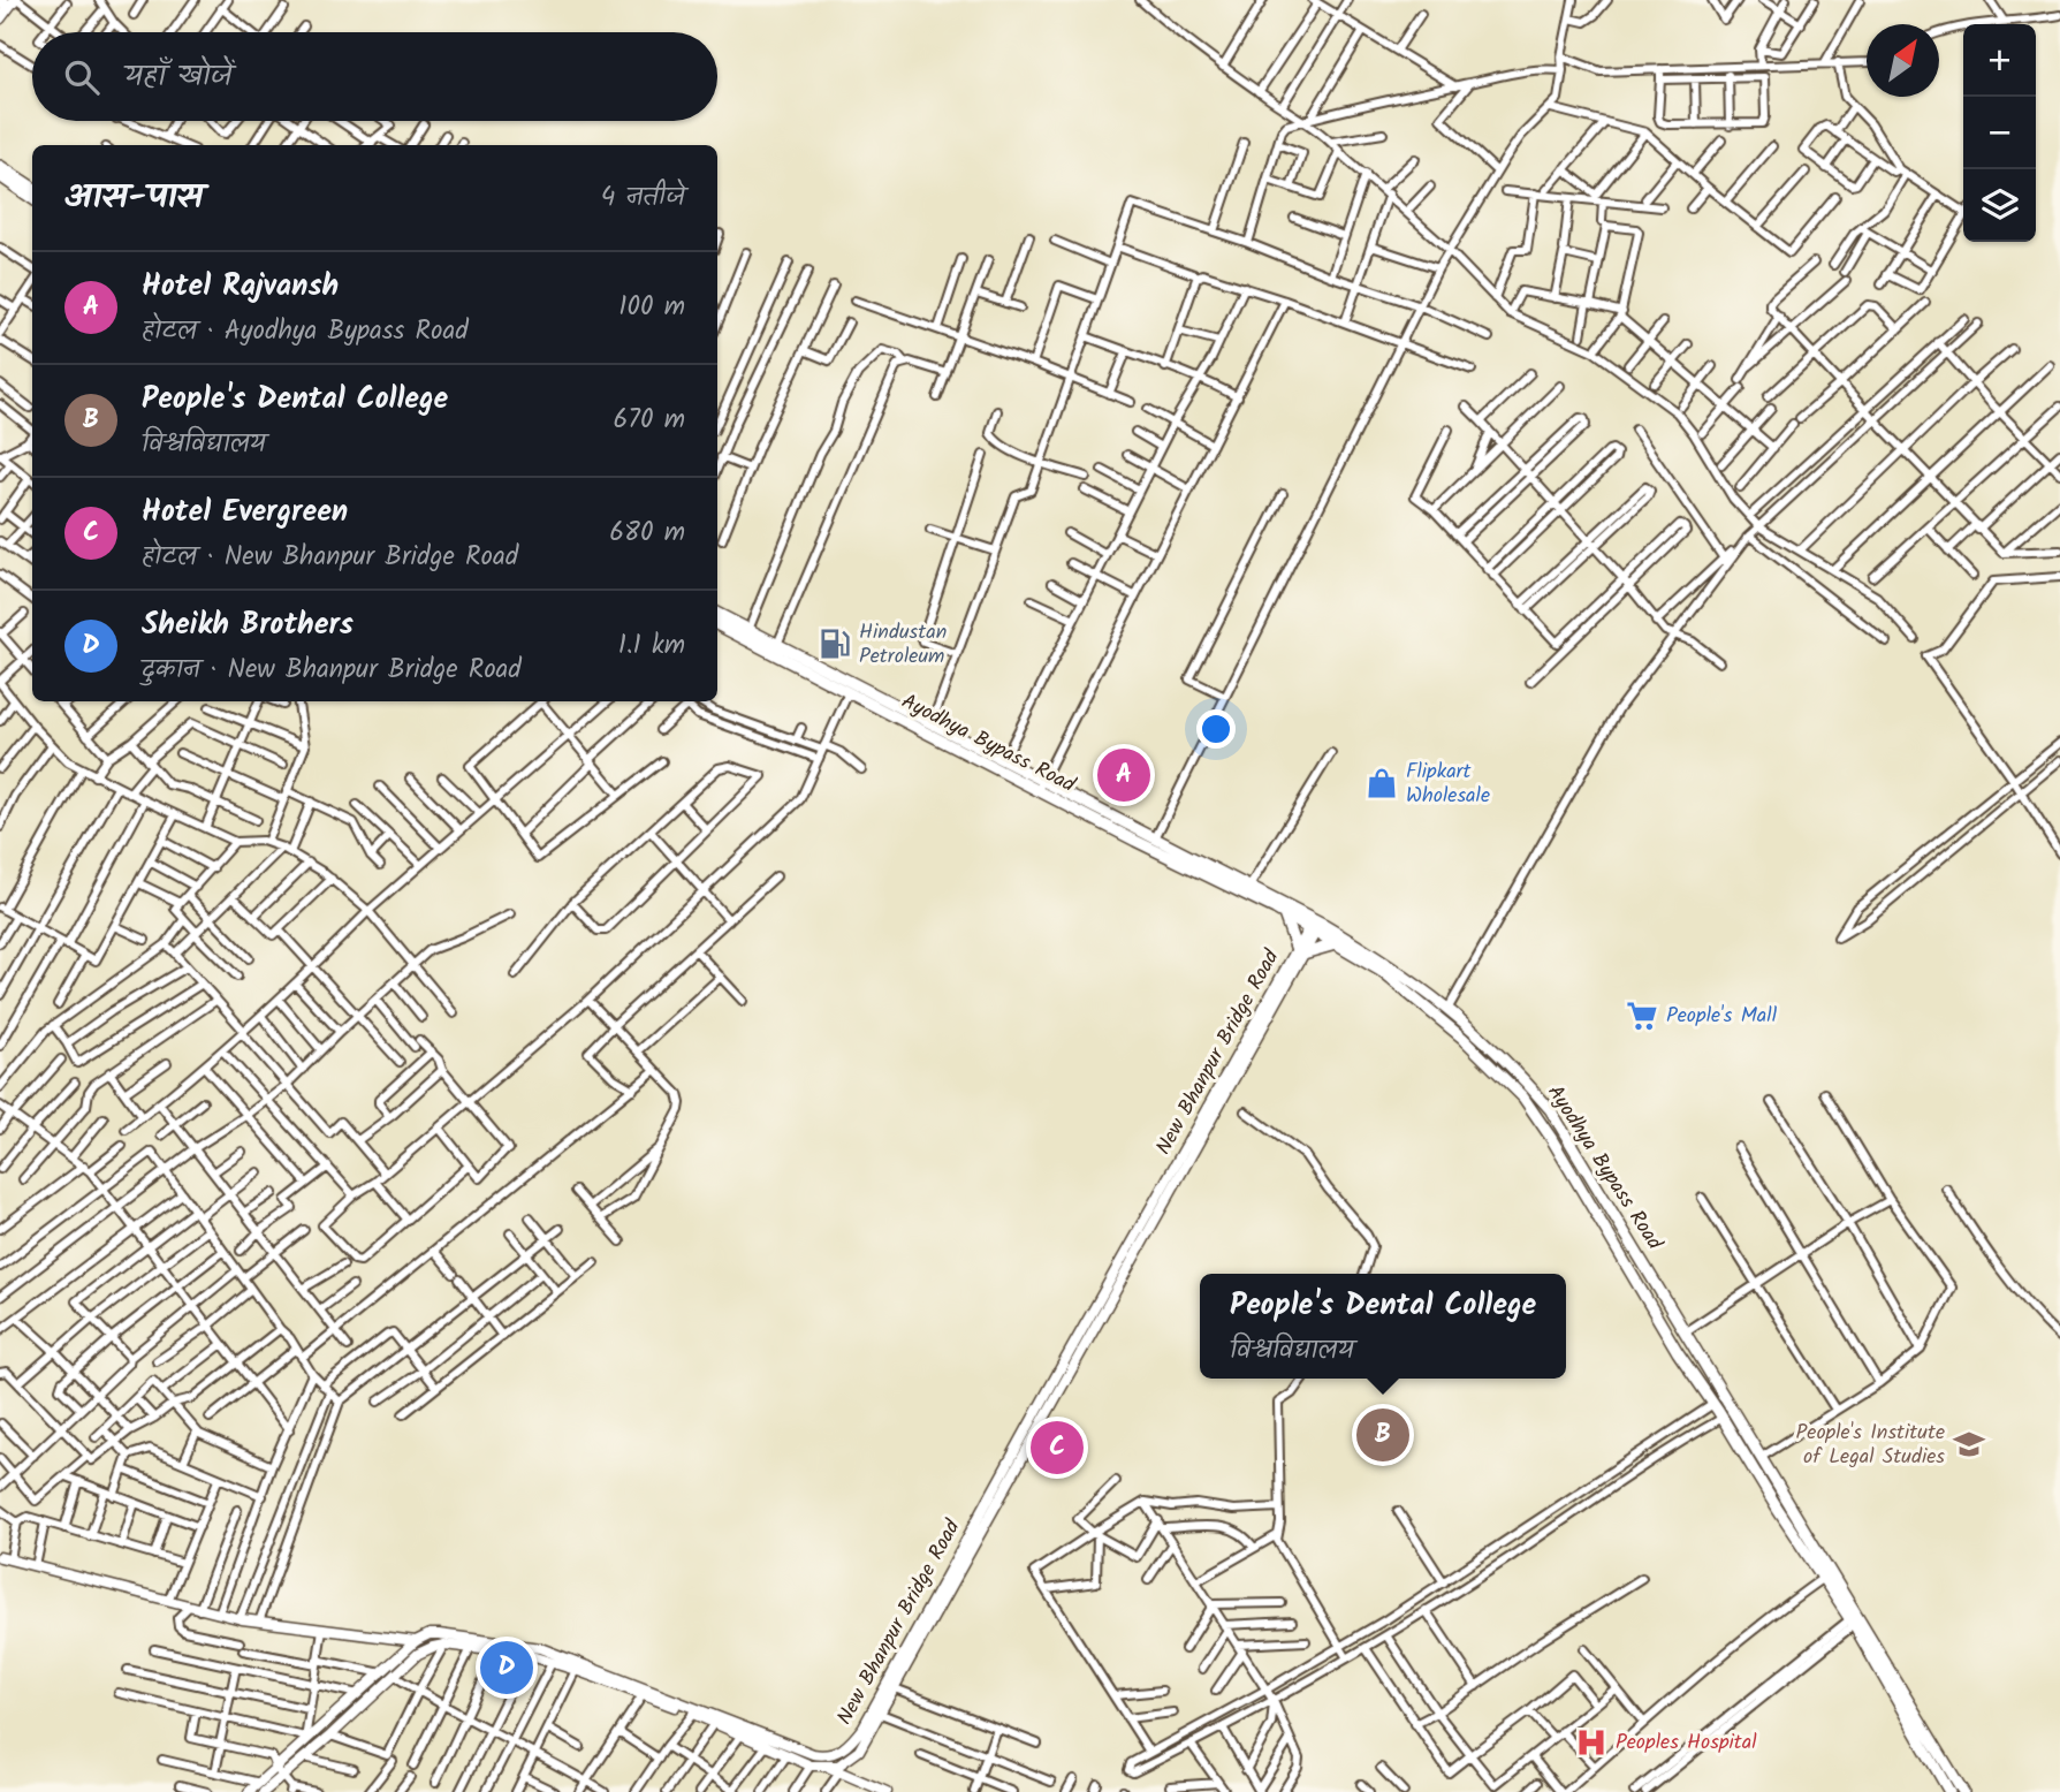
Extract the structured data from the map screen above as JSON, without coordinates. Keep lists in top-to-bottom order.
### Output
{
  "streets": {
    "main road": ["Ayodhya Bypass Road"],
    "street": ["New Bhanpur Bridge Road"]
  },
  "crossings": [
    ["Ayodhya Bypass Road", "New Bhanpur Bridge Road"]
  ],
  "places": {
    "fuel station": ["Hindustan Petroleum"],
    "shop": ["Flipkart Wholesale"],
    "supermarket": ["People's Mall"],
    "school or university": ["People's Institute of Legal Studies"],
    "hospital": ["Peoples Hospital"]
  },
  "north": "top right",
  "page": {
    "map_buttons": ["+", "−"],
    "search": "यहाँ खोजें",
    "heading": ["आस-पास", "4 नतीजे"],
    "list": [
      {
        "mark": "A",
        "name": "Hotel Rajvansh",
        "note": "होटल · Ayodhya Bypass Road",
        "value": "100 m"
      },
      {
        "mark": "B",
        "name": "People's Dental College",
        "note": "विश्वविद्यालय",
        "value": "670 m"
      },
      {
        "mark": "C",
        "name": "Hotel Evergreen",
        "note": "होटल · New Bhanpur Bridge Road",
        "value": "680 m"
      },
      {
        "mark": "D",
        "name": "Sheikh Brothers",
        "note": "दुकान · New Bhanpur Bridge Road",
        "value": "1.1 km"
      }
    ],
    "pins": [
      "A",
      "B",
      "C",
      "D"
    ],
    "popup": ["People's Dental College", "विश्वविद्यालय"]
  }
}
